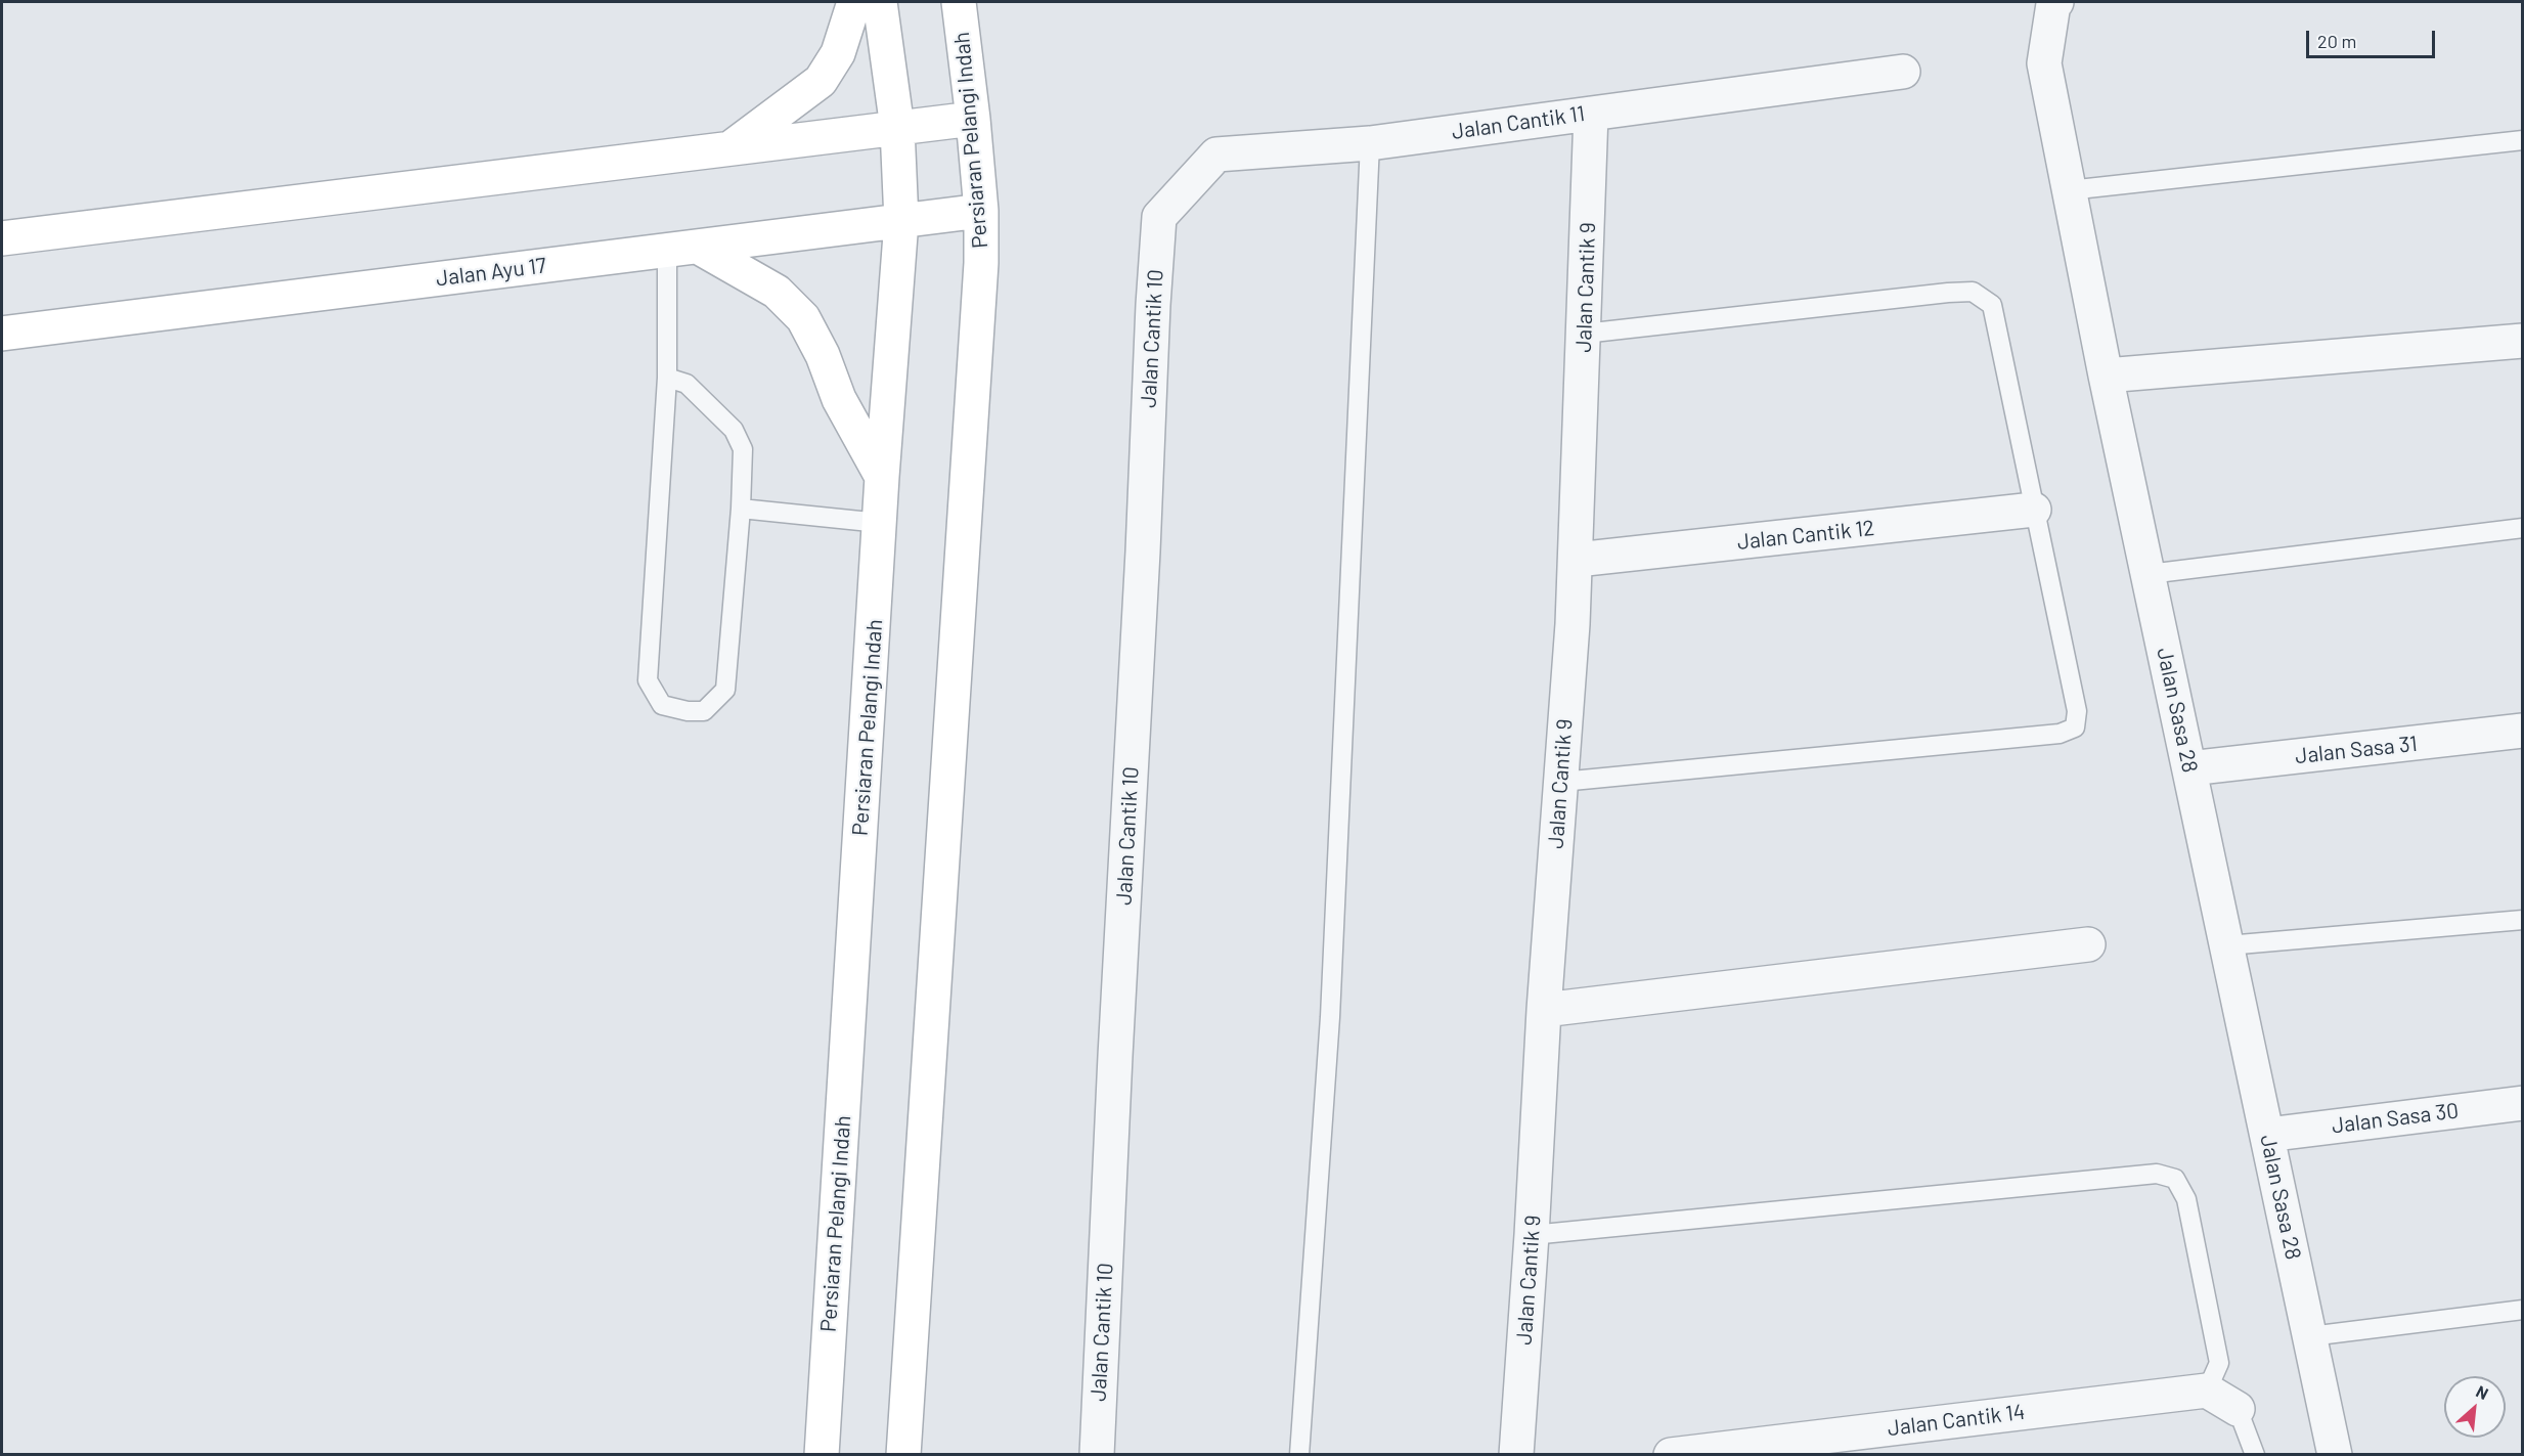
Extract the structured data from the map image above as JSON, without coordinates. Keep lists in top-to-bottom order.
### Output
{
  "streets": {
    "main road": ["Persiaran Pelangi Indah", "Jalan Ayu 17"],
    "street": [
      "Jalan Cantik 11",
      "Jalan Cantik 9",
      "Jalan Cantik 10",
      "Jalan Cantik 12",
      "Jalan Sasa 28",
      "Jalan Sasa 31",
      "Jalan Sasa 30",
      "Jalan Cantik 14"
    ]
  },
  "crossings": [
    ["Jalan Cantik 11", "Jalan Cantik 9"],
    ["Jalan Cantik 11", "Jalan Cantik 10"],
    ["Persiaran Pelangi Indah", "Jalan Ayu 17"],
    ["Jalan Cantik 9", "Jalan Cantik 12"],
    ["Jalan Sasa 28", "Jalan Sasa 31"],
    ["Jalan Sasa 28", "Jalan Sasa 30"]
  ],
  "scale_bar": "20 m",
  "north": "top right"
}
